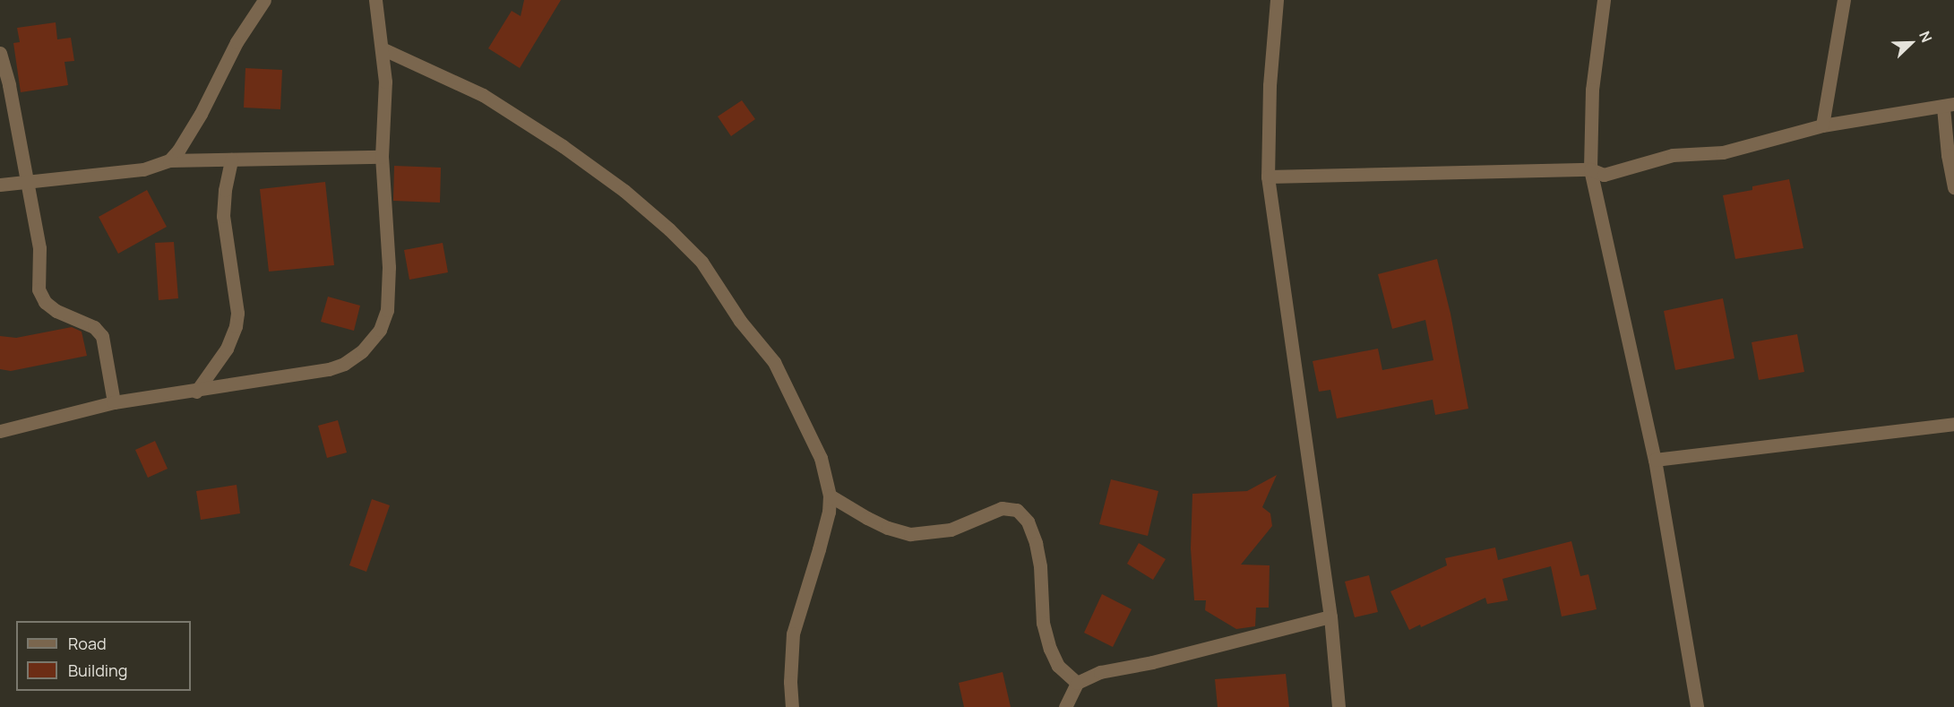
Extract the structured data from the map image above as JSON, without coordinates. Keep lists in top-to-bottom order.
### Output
{
  "legend": ["Road", "Building"],
  "north": "top right"
}
